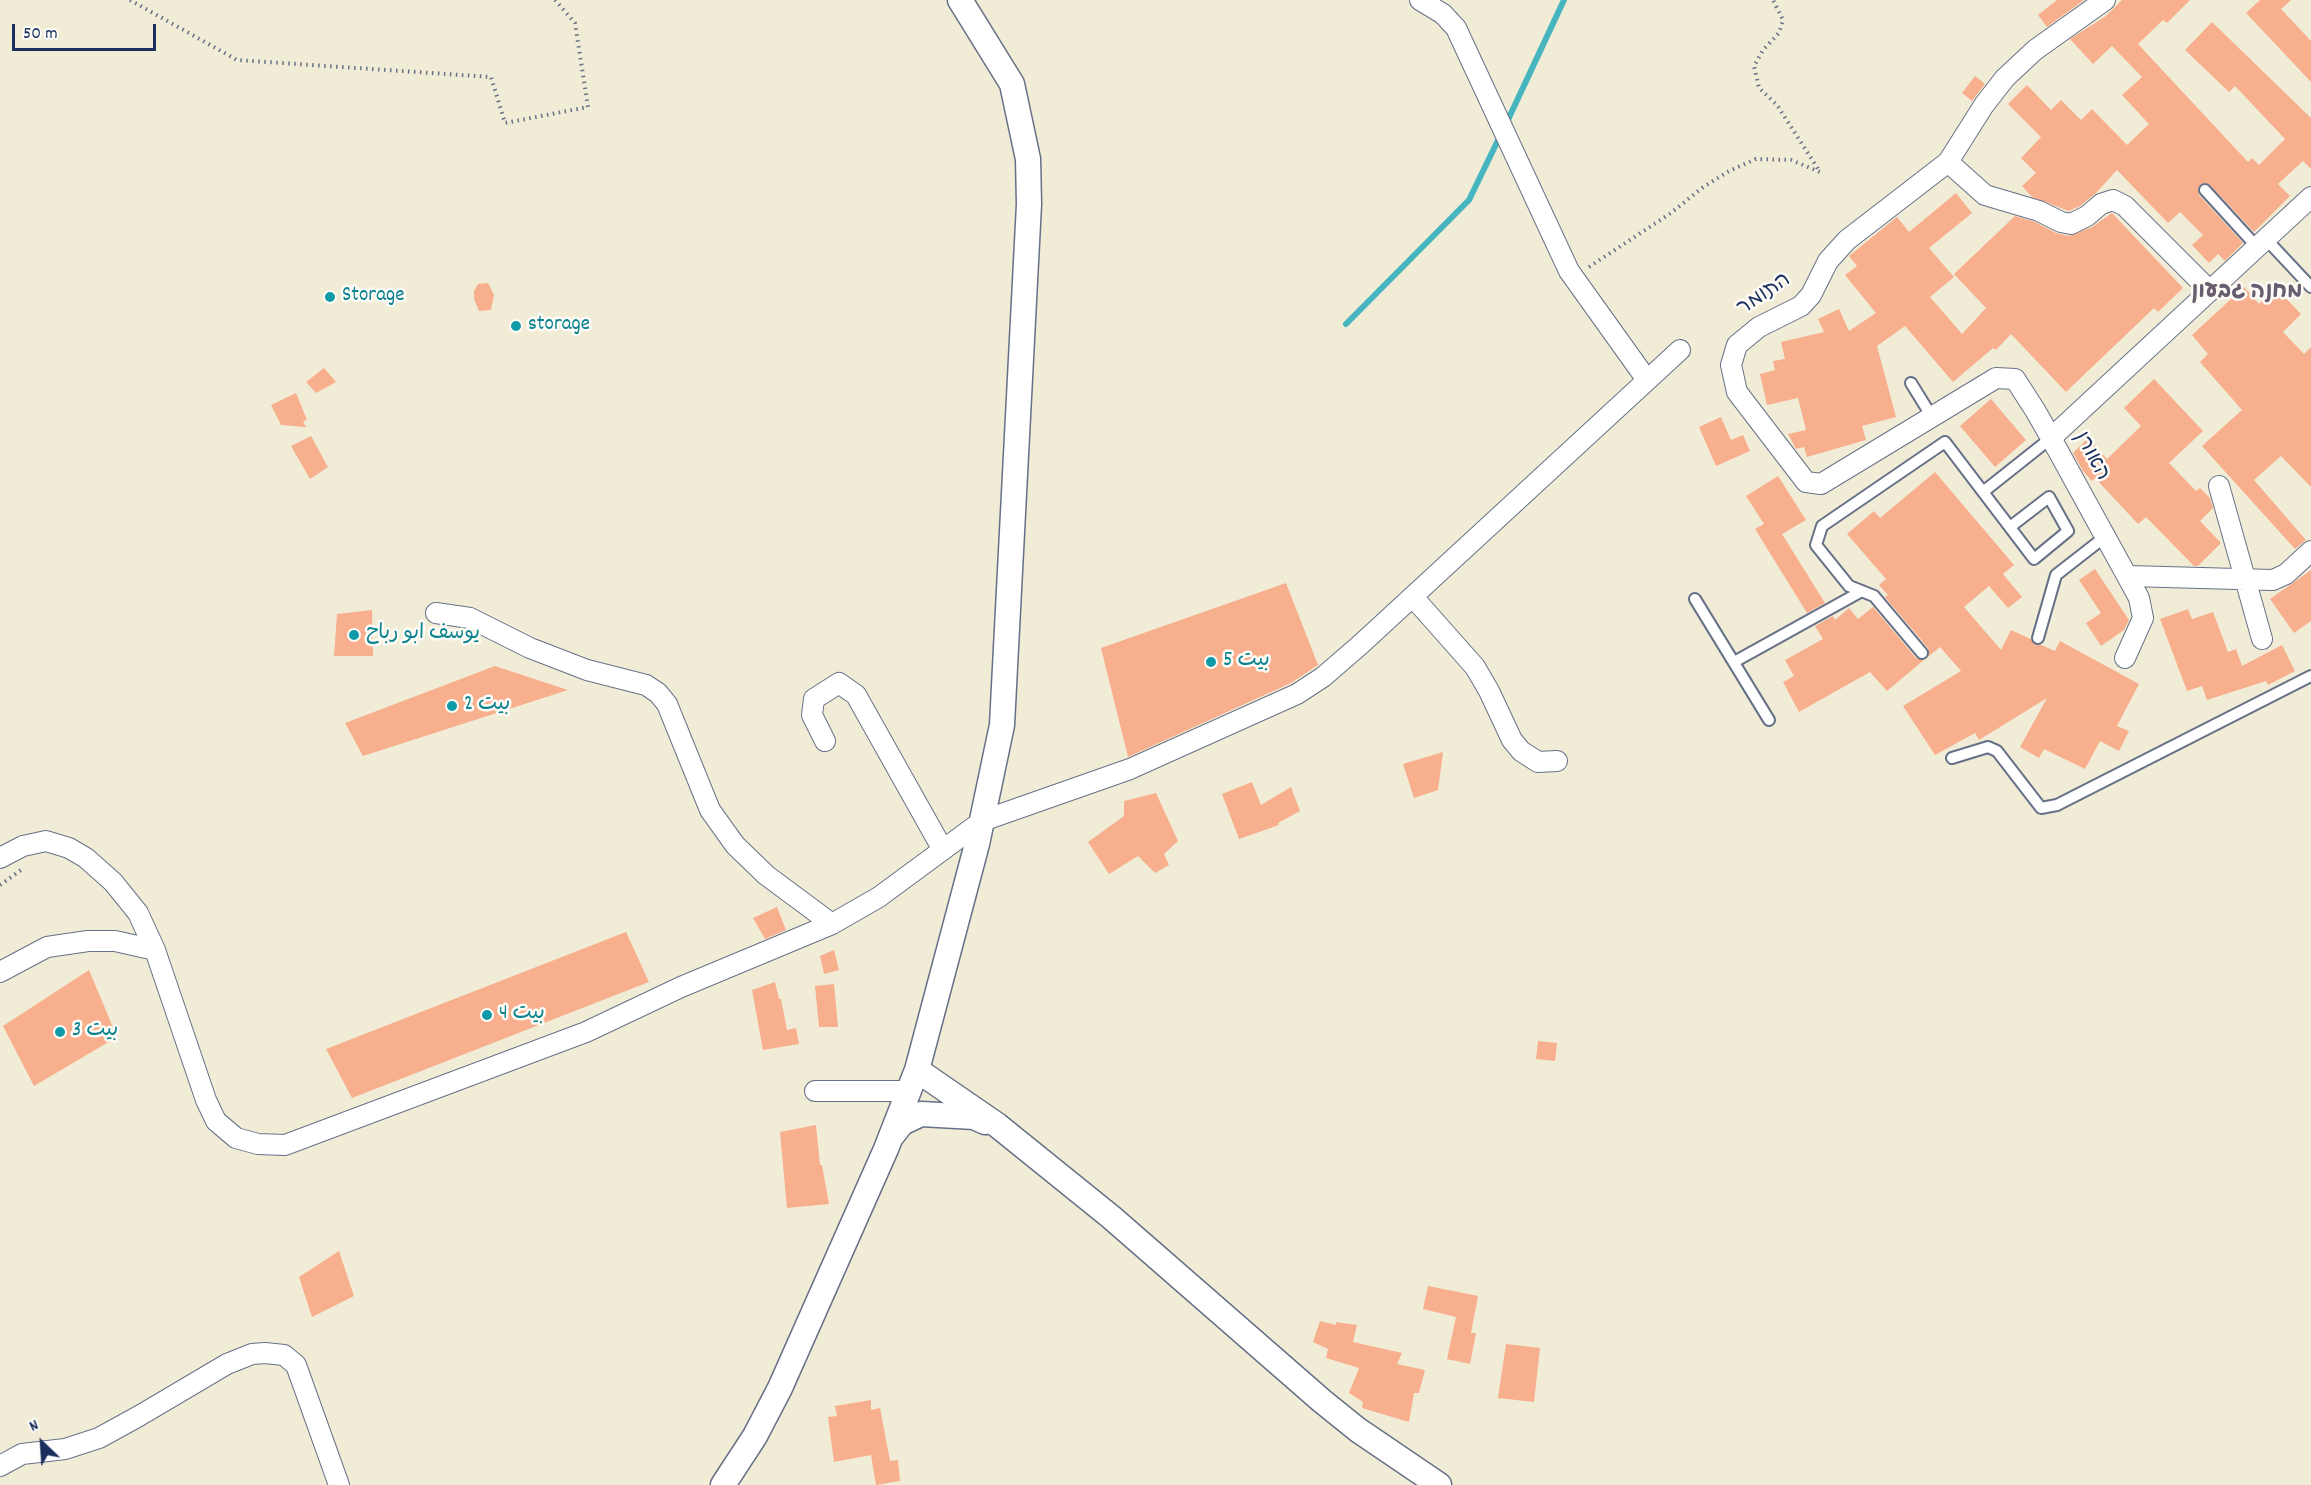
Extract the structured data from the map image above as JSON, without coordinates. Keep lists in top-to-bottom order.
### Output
{
  "streets": {
    "street": ["התומר", "האורן"]
  },
  "crossings": [
    ["התומר", "האורן"]
  ],
  "districts": ["מחנה גבעון"],
  "places": [
    "Storage",
    "storage",
    "يوسف ابو رباح",
    "بيت 5",
    "بيت 2",
    "بيت 4",
    "بيت 3"
  ],
  "scale_bar": "50 m",
  "north": "top left"
}
